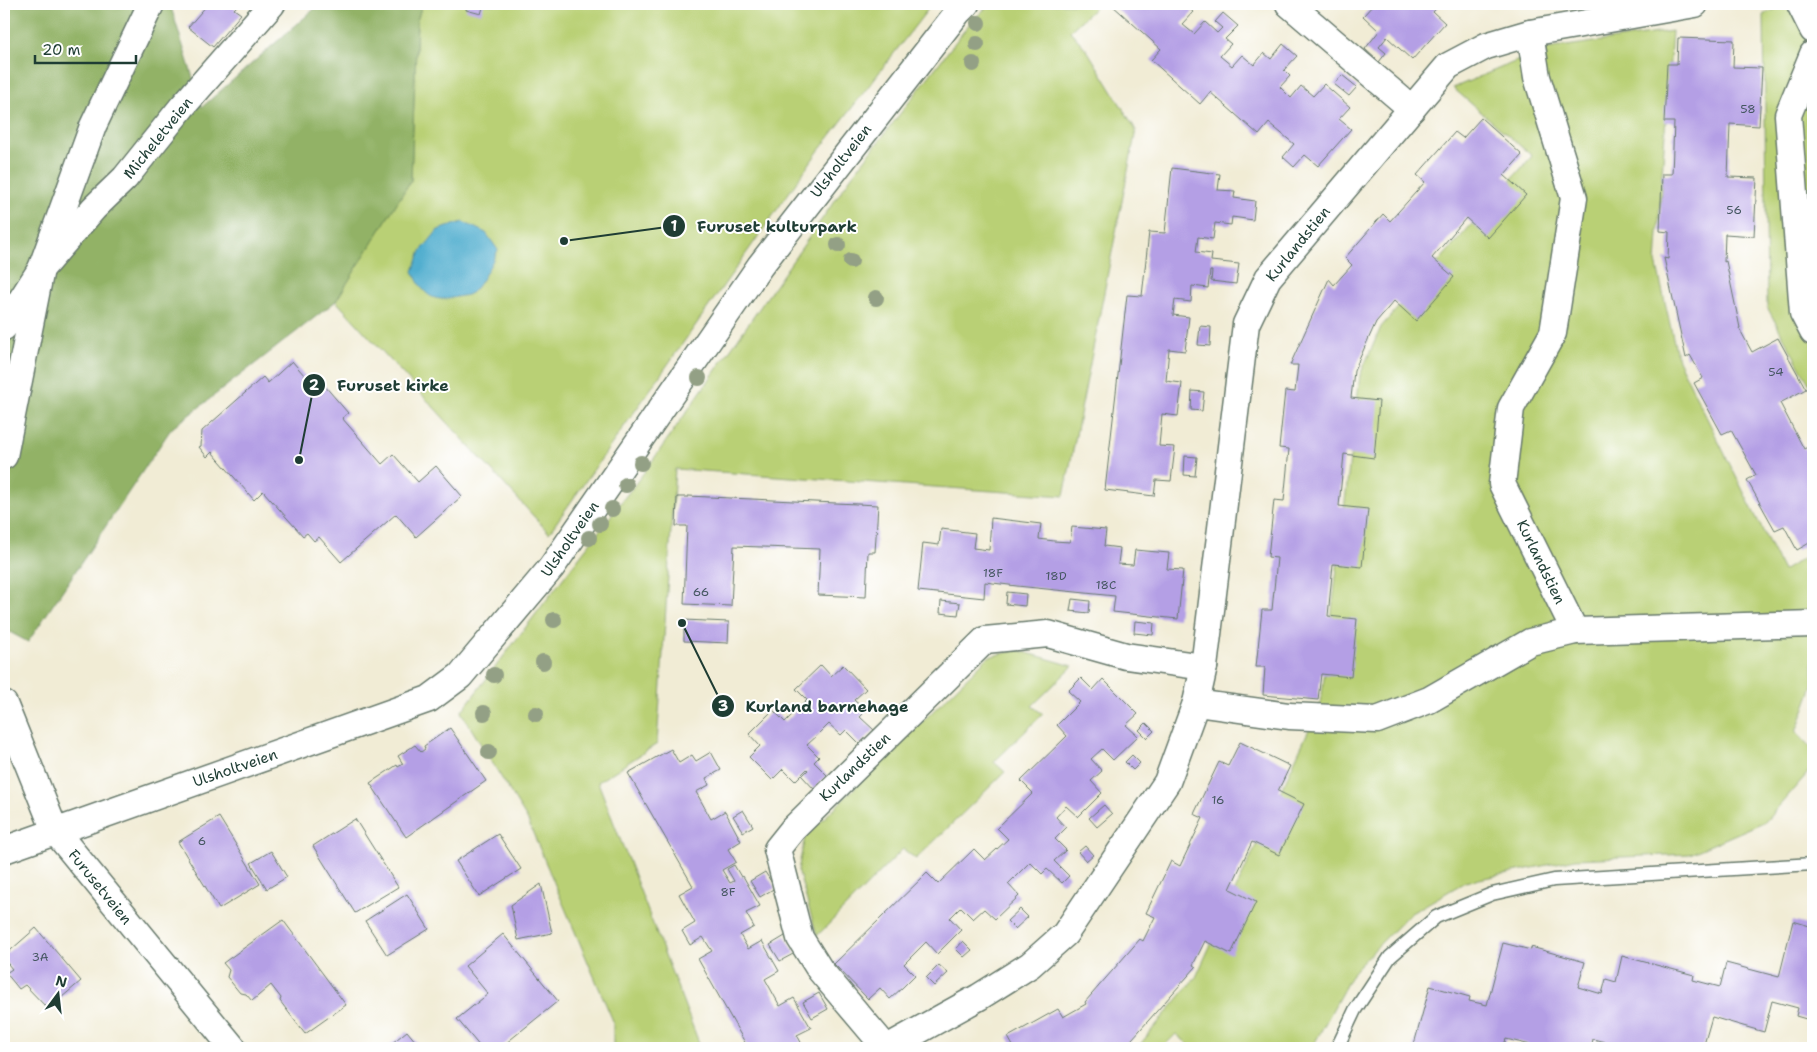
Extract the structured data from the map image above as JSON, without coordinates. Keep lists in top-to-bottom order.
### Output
{
  "streets": {
    "street": [
      "Micheletveien",
      "Ulsholtveien",
      "Kurlandstien",
      "Furusetveien"
    ]
  },
  "crossings": [
    ["Ulsholtveien", "Furusetveien"]
  ],
  "places": ["Furuset kulturpark", "Furuset kirke", "Kurland barnehage"],
  "house_numbers": [
    "58",
    "56",
    "54",
    "18F",
    "18D",
    "18C",
    "66",
    "16",
    "6",
    "8F",
    "3A"
  ],
  "scale_bar": "20 m",
  "north": "top"
}
